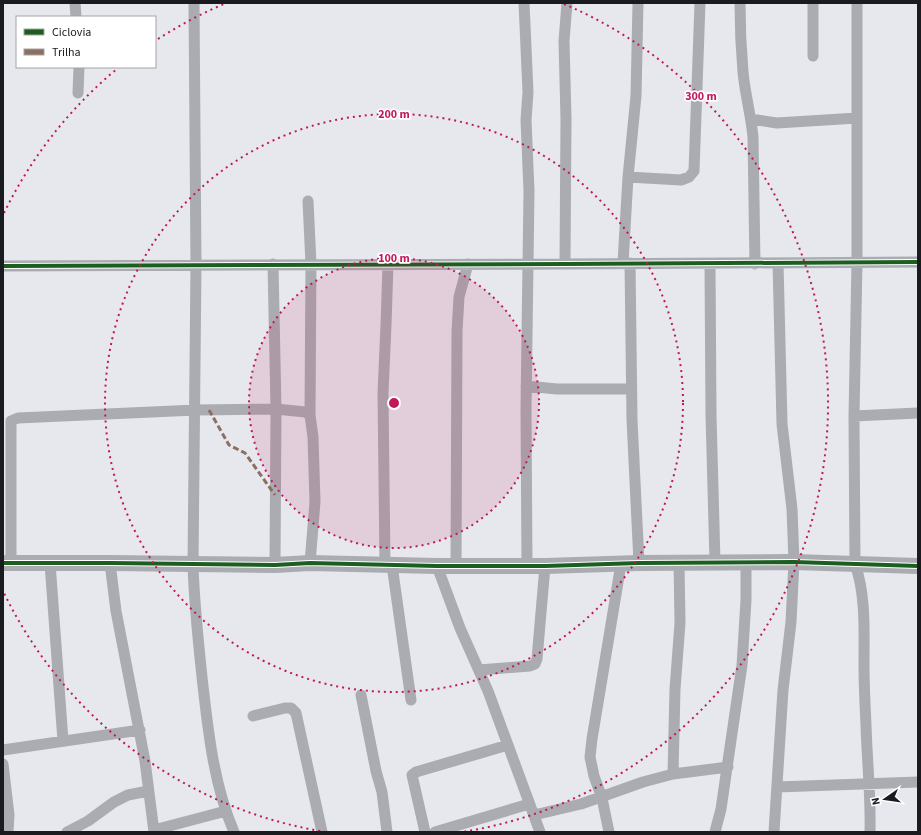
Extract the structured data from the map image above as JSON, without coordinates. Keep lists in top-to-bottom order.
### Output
{
  "legend": ["Ciclovia", "Trilha"],
  "north": "left",
  "rings": ["300 m", "200 m", "100 m"]
}
